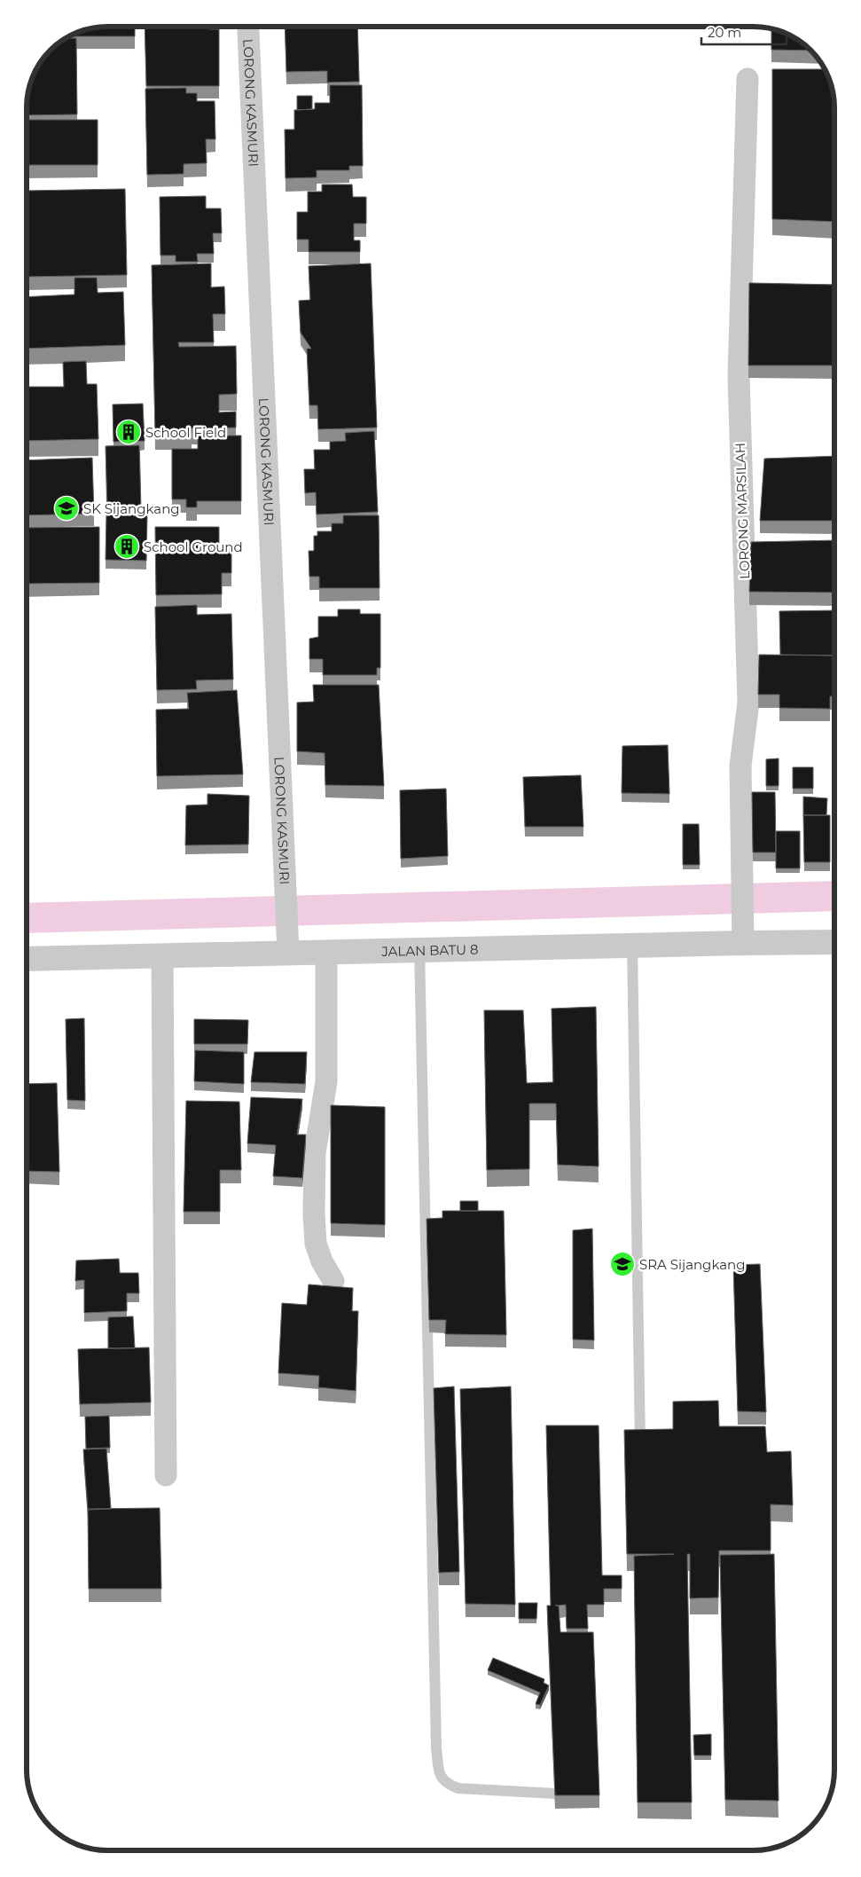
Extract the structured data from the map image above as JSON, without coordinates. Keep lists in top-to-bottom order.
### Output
{
  "streets": {
    "street": ["LORONG KASMURI", "LORONG MARSILAH", "JALAN BATU 8"]
  },
  "crossings": [
    ["LORONG KASMURI", "JALAN BATU 8"],
    ["LORONG MARSILAH", "JALAN BATU 8"]
  ],
  "places": {
    "building": ["School Field", "School Ground"],
    "school or university": ["SK Sijangkang", "SRA Sijangkang"]
  },
  "scale_bar": "20 m"
}
